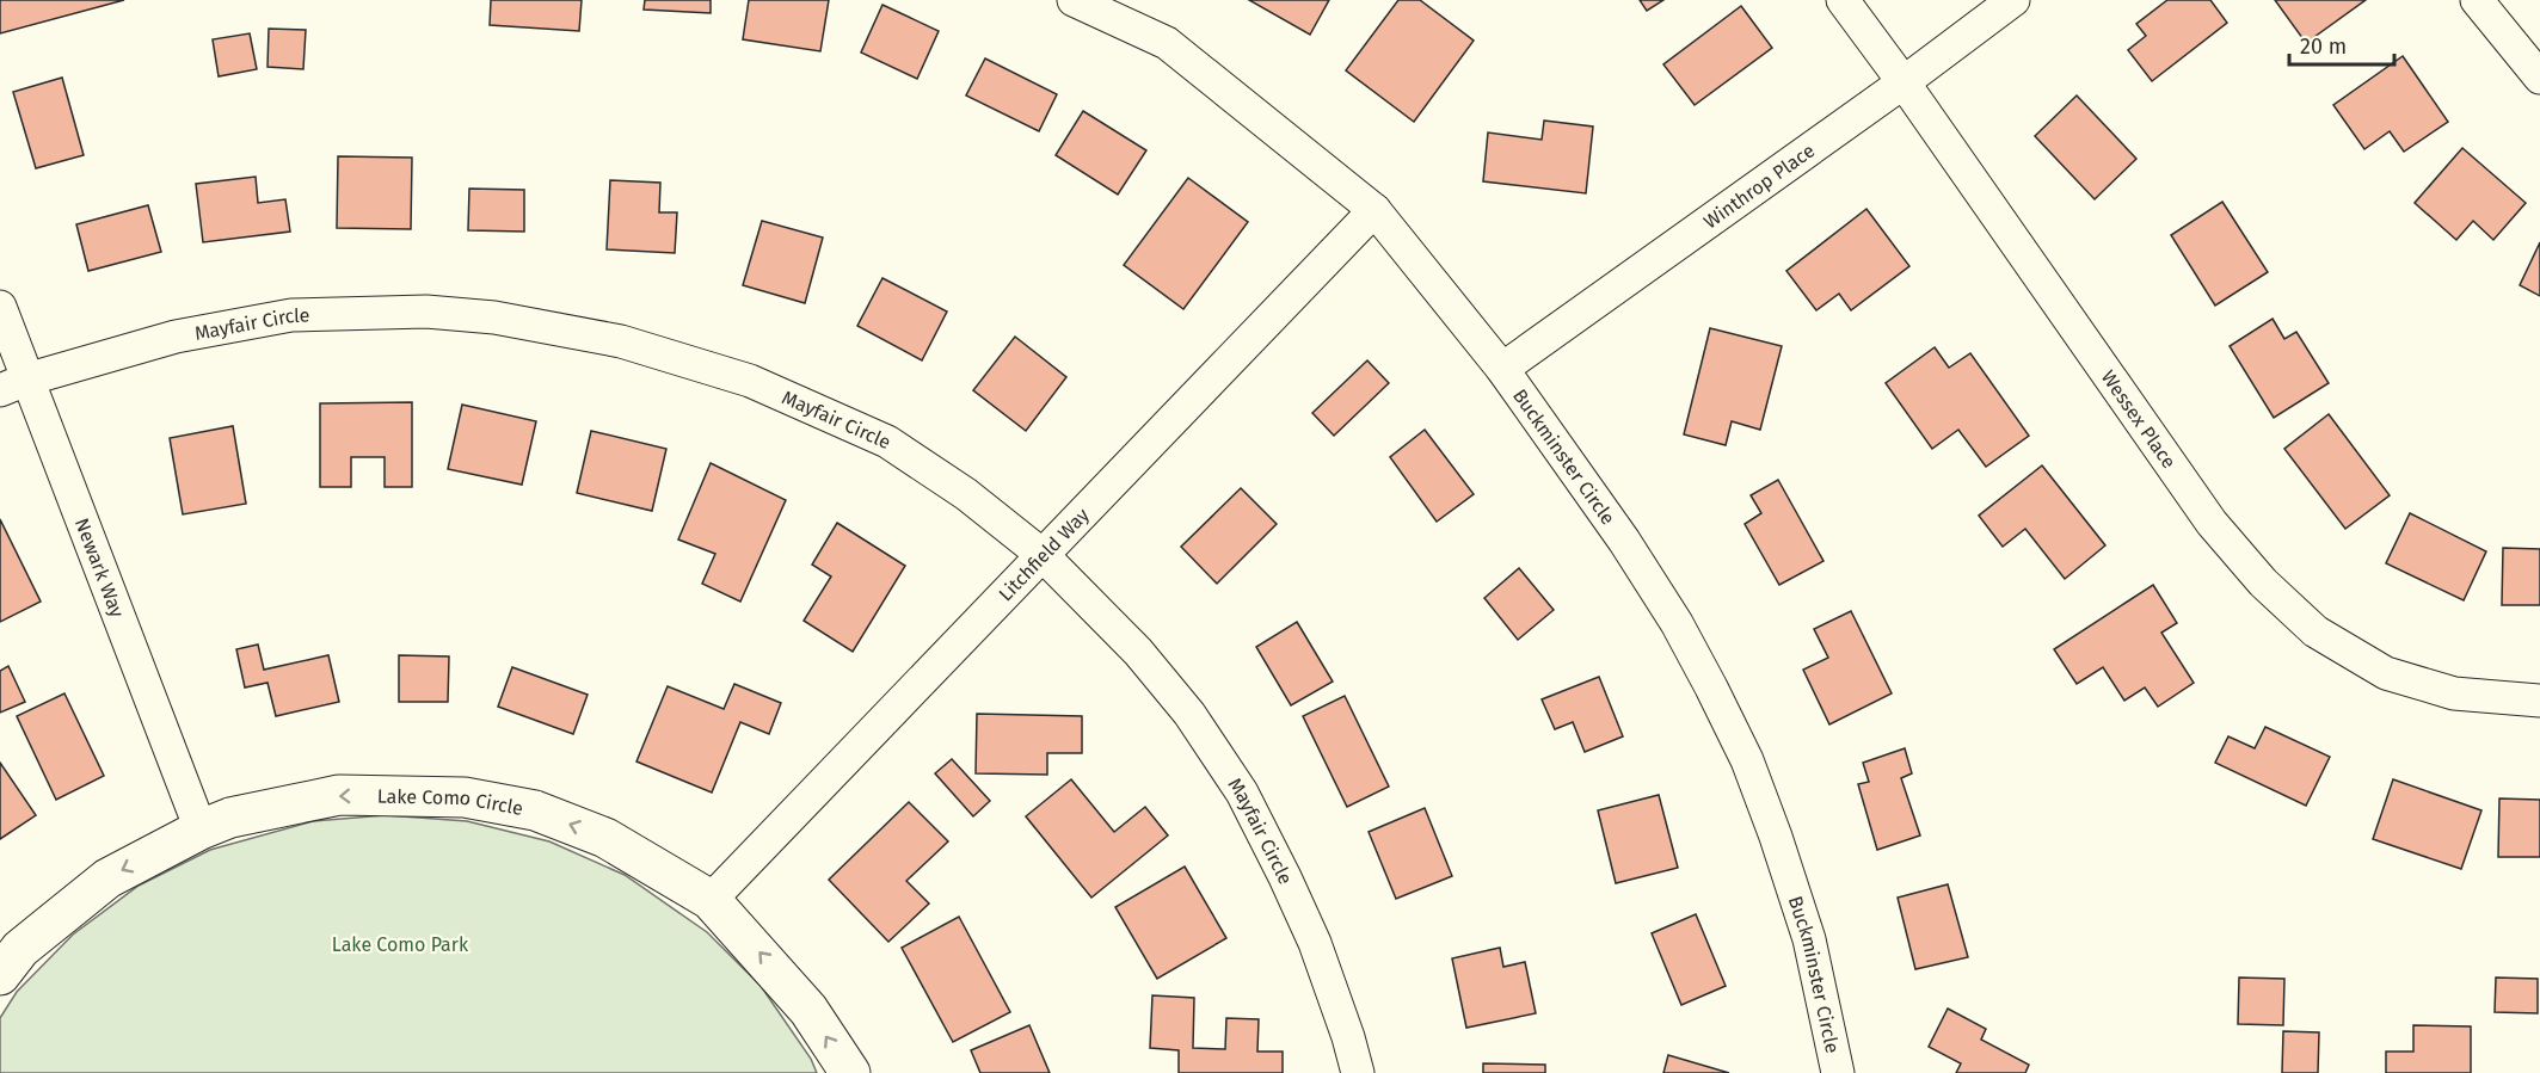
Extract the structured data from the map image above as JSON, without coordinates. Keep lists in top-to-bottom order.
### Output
{
  "streets": {
    "street": [
      "Winthrop Place",
      "Mayfair Circle",
      "Wessex Place",
      "Buckminster Circle",
      "Litchfield Way",
      "Newark Way",
      "Lake Como Circle"
    ]
  },
  "crossings": [
    ["Winthrop Place", "Wessex Place"],
    ["Winthrop Place", "Buckminster Circle"],
    ["Mayfair Circle", "Litchfield Way"],
    ["Mayfair Circle", "Newark Way"],
    ["Buckminster Circle", "Litchfield Way"],
    ["Litchfield Way", "Lake Como Circle"],
    ["Newark Way", "Lake Como Circle"]
  ],
  "one_way": ["Lake Como Circle"],
  "parks": ["Lake Como Park"],
  "scale_bar": "20 m"
}
